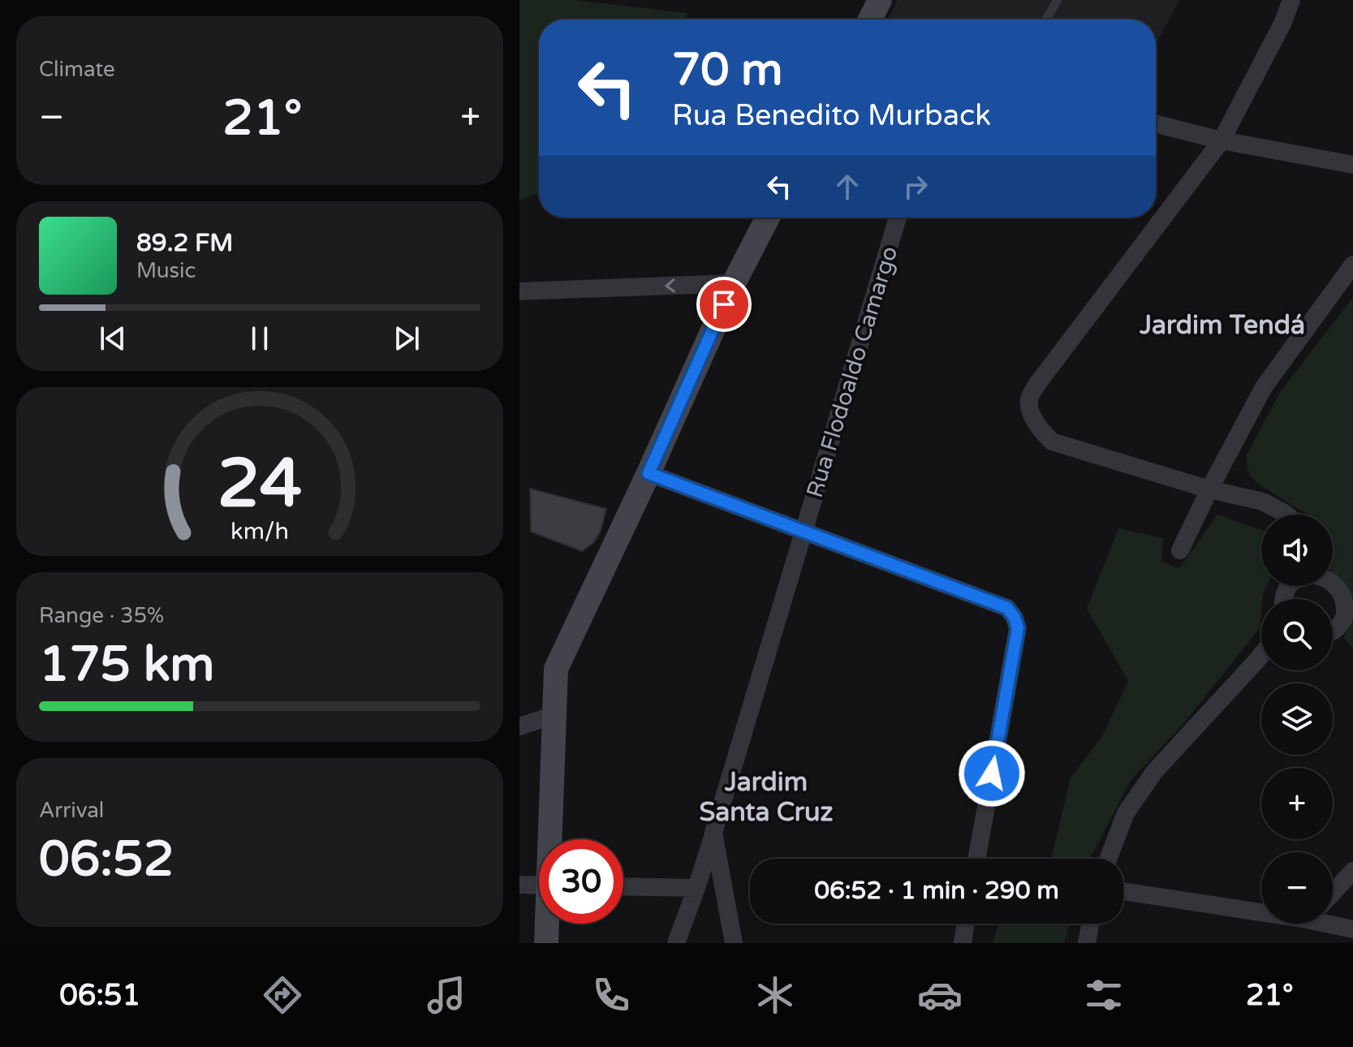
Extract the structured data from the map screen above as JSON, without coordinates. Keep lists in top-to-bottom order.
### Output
{
  "streets": {
    "street": ["Rua Flodoaldo Camargo"]
  },
  "districts": ["Jardim Tendá", "Jardim Santa Cruz"],
  "page": {
    "tile": [
      "Climate",
      ["Range · 35%", "175 km"],
      ["Arrival", "06:52"]
    ],
    "turn": ["70 m", "Rua Benedito Murback"],
    "heat": ["−", "21°", "+"],
    "song": ["89.2 FM", "Music"],
    "map_buttons": ["+", "−"],
    "limit": "30",
    "trip": "06:52 · 1 min · 290 m",
    "tabs": ["06:51", "21°"],
    "gauge": ["24", "km/h"]
  }
}
